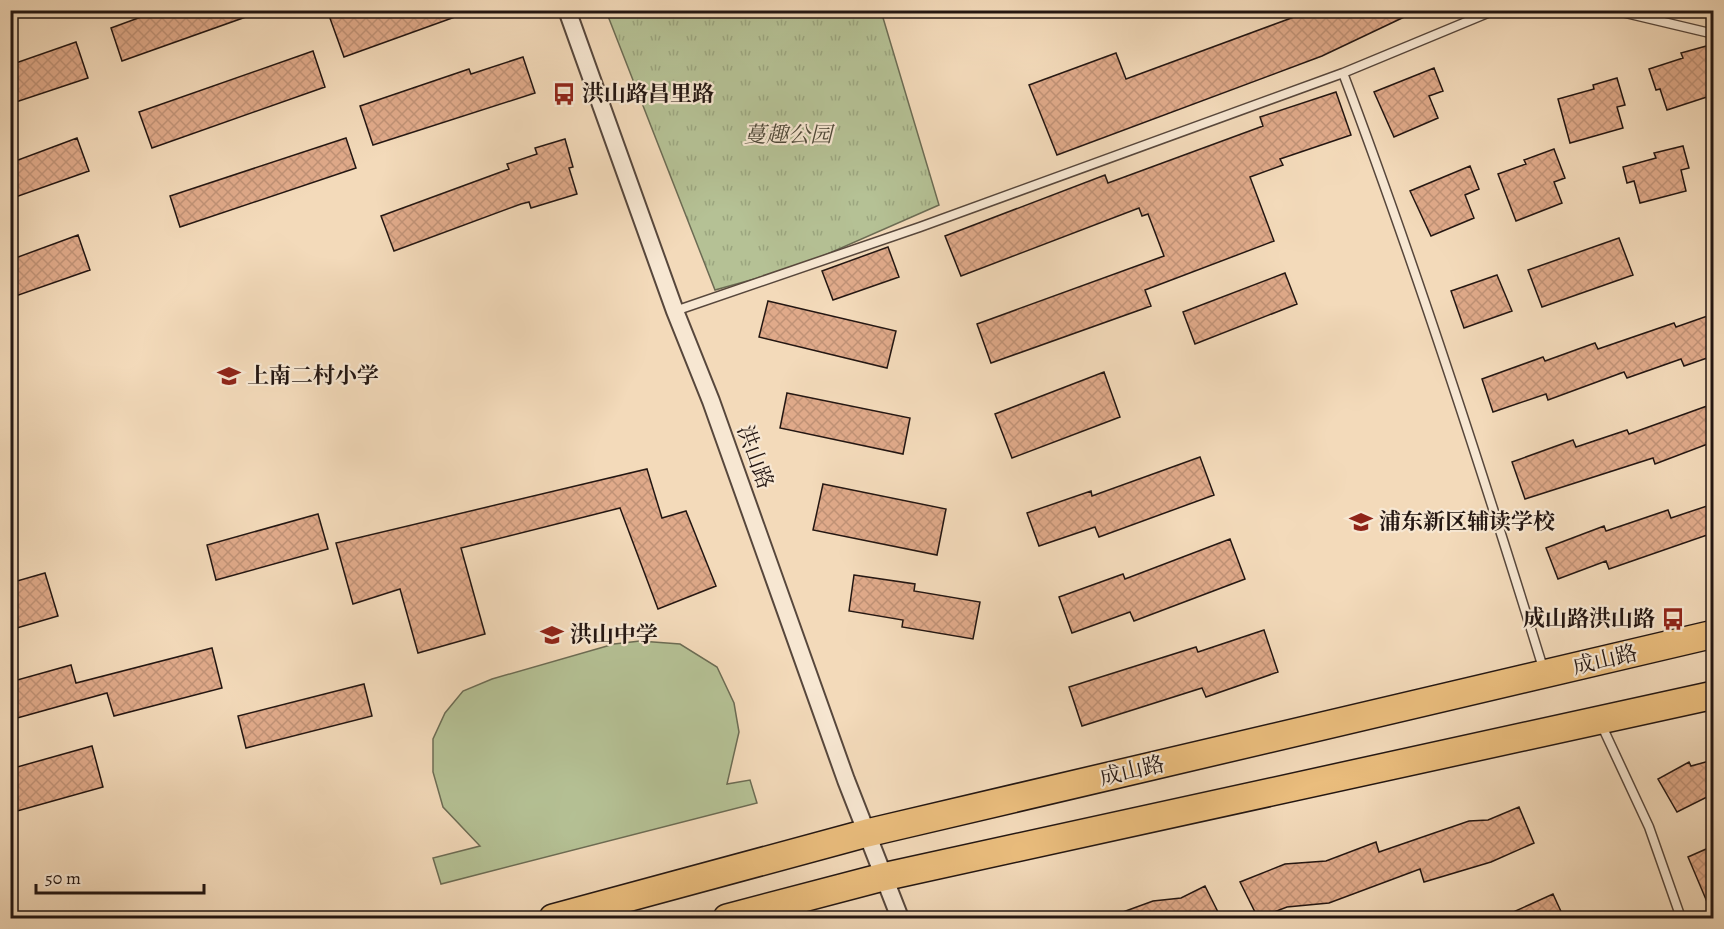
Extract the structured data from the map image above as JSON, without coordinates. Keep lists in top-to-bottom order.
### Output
{
  "streets": {
    "main road": ["成山路"],
    "street": ["洪山路"]
  },
  "crossings": [
    ["洪山路", "成山路"]
  ],
  "parks": ["蔓趣公园"],
  "places": {
    "bus stop": ["洪山路昌里路", "成山路洪山路"],
    "school or university": ["上南二村小学", "浦东新区辅读学校", "洪山中学"]
  },
  "scale_bar": "50 m"
}
